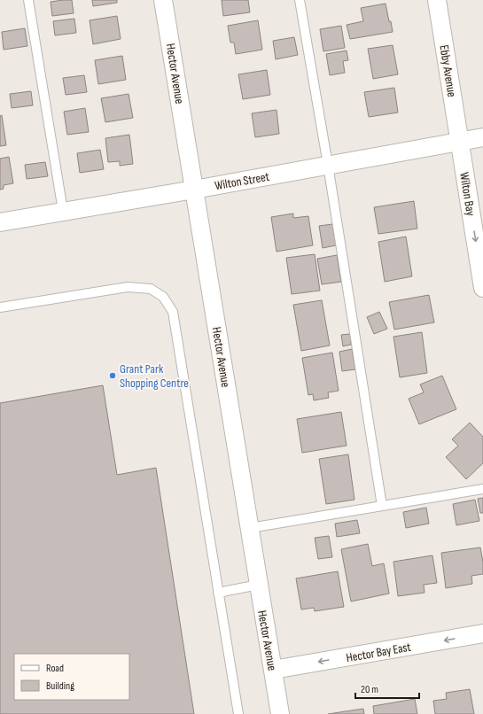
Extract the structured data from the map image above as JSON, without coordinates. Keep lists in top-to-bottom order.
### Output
{
  "streets": {
    "street": [
      "Ebby Avenue",
      "Hector Avenue",
      "Wilton Street",
      "Wilton Bay",
      "Hector Bay East"
    ]
  },
  "crossings": [
    ["Ebby Avenue", "Wilton Street"],
    ["Ebby Avenue", "Wilton Bay"],
    ["Hector Avenue", "Wilton Street"],
    ["Hector Avenue", "Hector Bay East"],
    ["Wilton Street", "Wilton Bay"]
  ],
  "one_way": ["Wilton Bay", "Hector Bay East"],
  "places": ["Grant Park Shopping Centre"],
  "legend": ["Road", "Building"],
  "scale_bar": "20 m"
}
